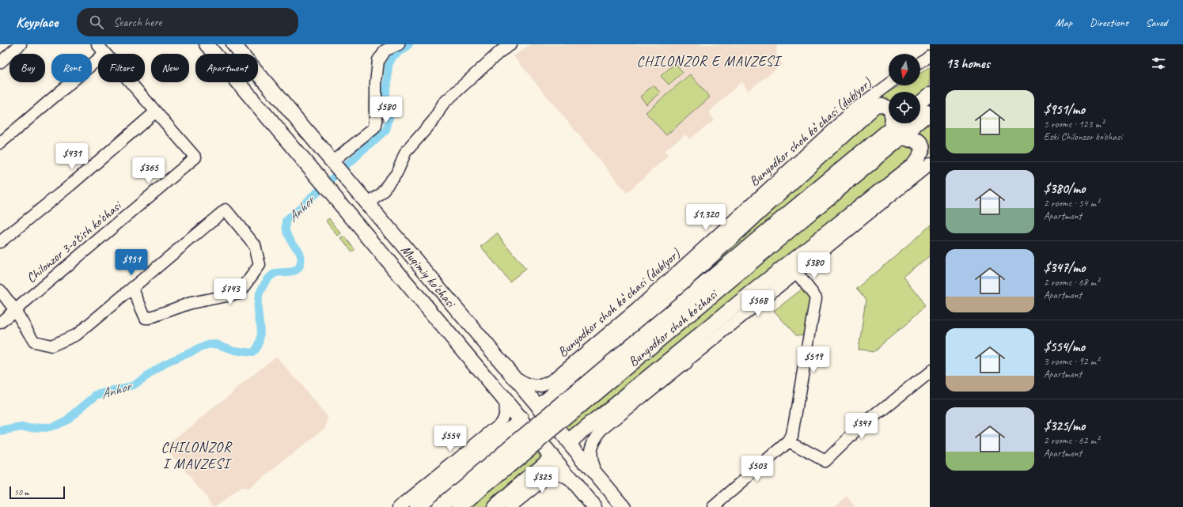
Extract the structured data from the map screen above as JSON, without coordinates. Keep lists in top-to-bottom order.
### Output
{
  "streets": {
    "main road": ["Muqimiy ko'chasi", "Bunyodkor shoh ko'chasi"],
    "street": ["Bunyodkor shoh koʻchasi (dublyor)", "Chilonzor 3-o'tish ko'chasi"]
  },
  "crossings": [
    ["Bunyodkor shoh koʻchasi (dublyor)", "Muqimiy ko'chasi"]
  ],
  "districts": ["CHILONZOR E MAVZESI", "CHILONZOR I MAVZESI"],
  "water": ["Anhor"],
  "scale_bar": "50 m",
  "north": "bottom",
  "page": {
    "header": "Keyplace",
    "search": "Search here",
    "nav": ["Map", "Directions", "Saved"],
    "heading": "13 homes",
    "chip": [
      "Buy",
      "Rent",
      "Filters",
      "New",
      "Apartment"
    ],
    "list": [
      {
        "name": "$951/mo",
        "note": "5 rooms · 123 m² · Eski Chilonzor ko'chasi"
      },
      {
        "name": "$380/mo",
        "note": "2 rooms · 54 m² · Apartment"
      },
      {
        "name": "$347/mo",
        "note": "2 rooms · 68 m² · Apartment"
      },
      {
        "name": "$554/mo",
        "note": "3 rooms · 92 m² · Apartment"
      },
      {
        "name": "$325/mo",
        "note": "2 rooms · 62 m² · Apartment"
      }
    ],
    "price": [
      "$580",
      "$431",
      "$365",
      "$1,320",
      "$951",
      "$380",
      "$743",
      "$568",
      "$519",
      "$347",
      "$554",
      "$503",
      "$325"
    ],
    "scale": "50 m"
  }
}
